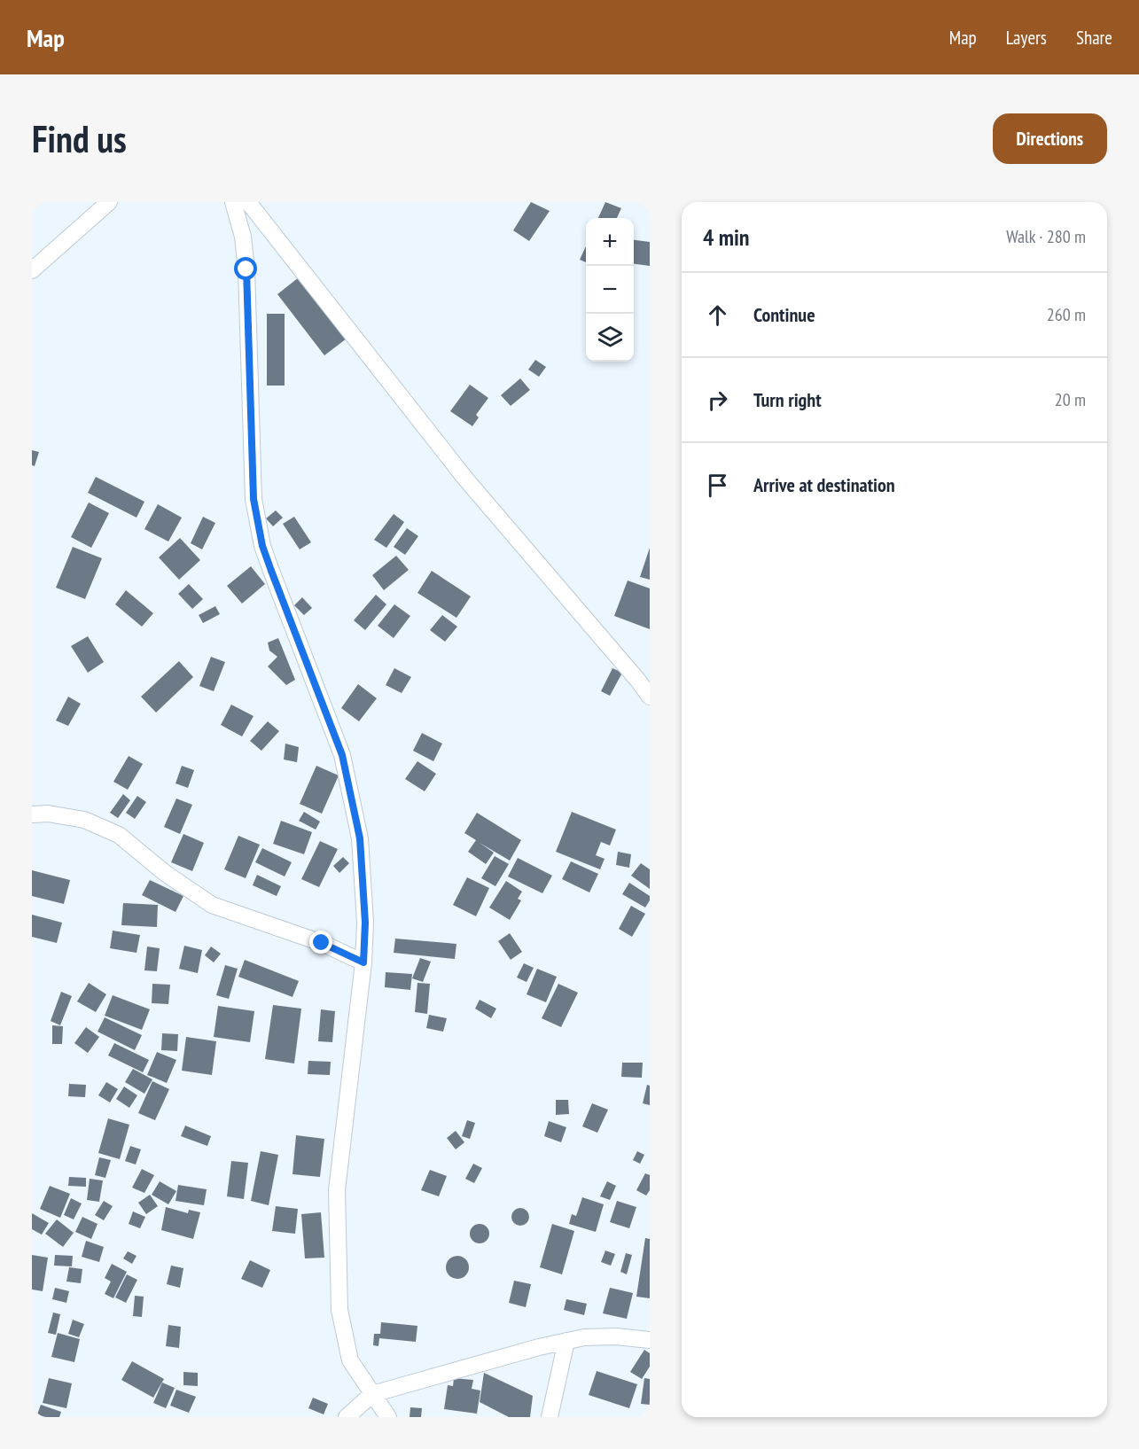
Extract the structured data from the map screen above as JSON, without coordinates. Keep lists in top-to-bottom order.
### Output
{
  "page": {
    "header": "Map",
    "nav": ["Map", "Layers", "Share"],
    "buttons": "Directions",
    "title": "Find us",
    "heading": ["4 min", "Walk · 280 m"],
    "map_buttons": ["+", "−"],
    "list": [
      ["Continue", "260 m"],
      ["Turn right", "20 m"],
      "Arrive at destination"
    ]
  }
}
